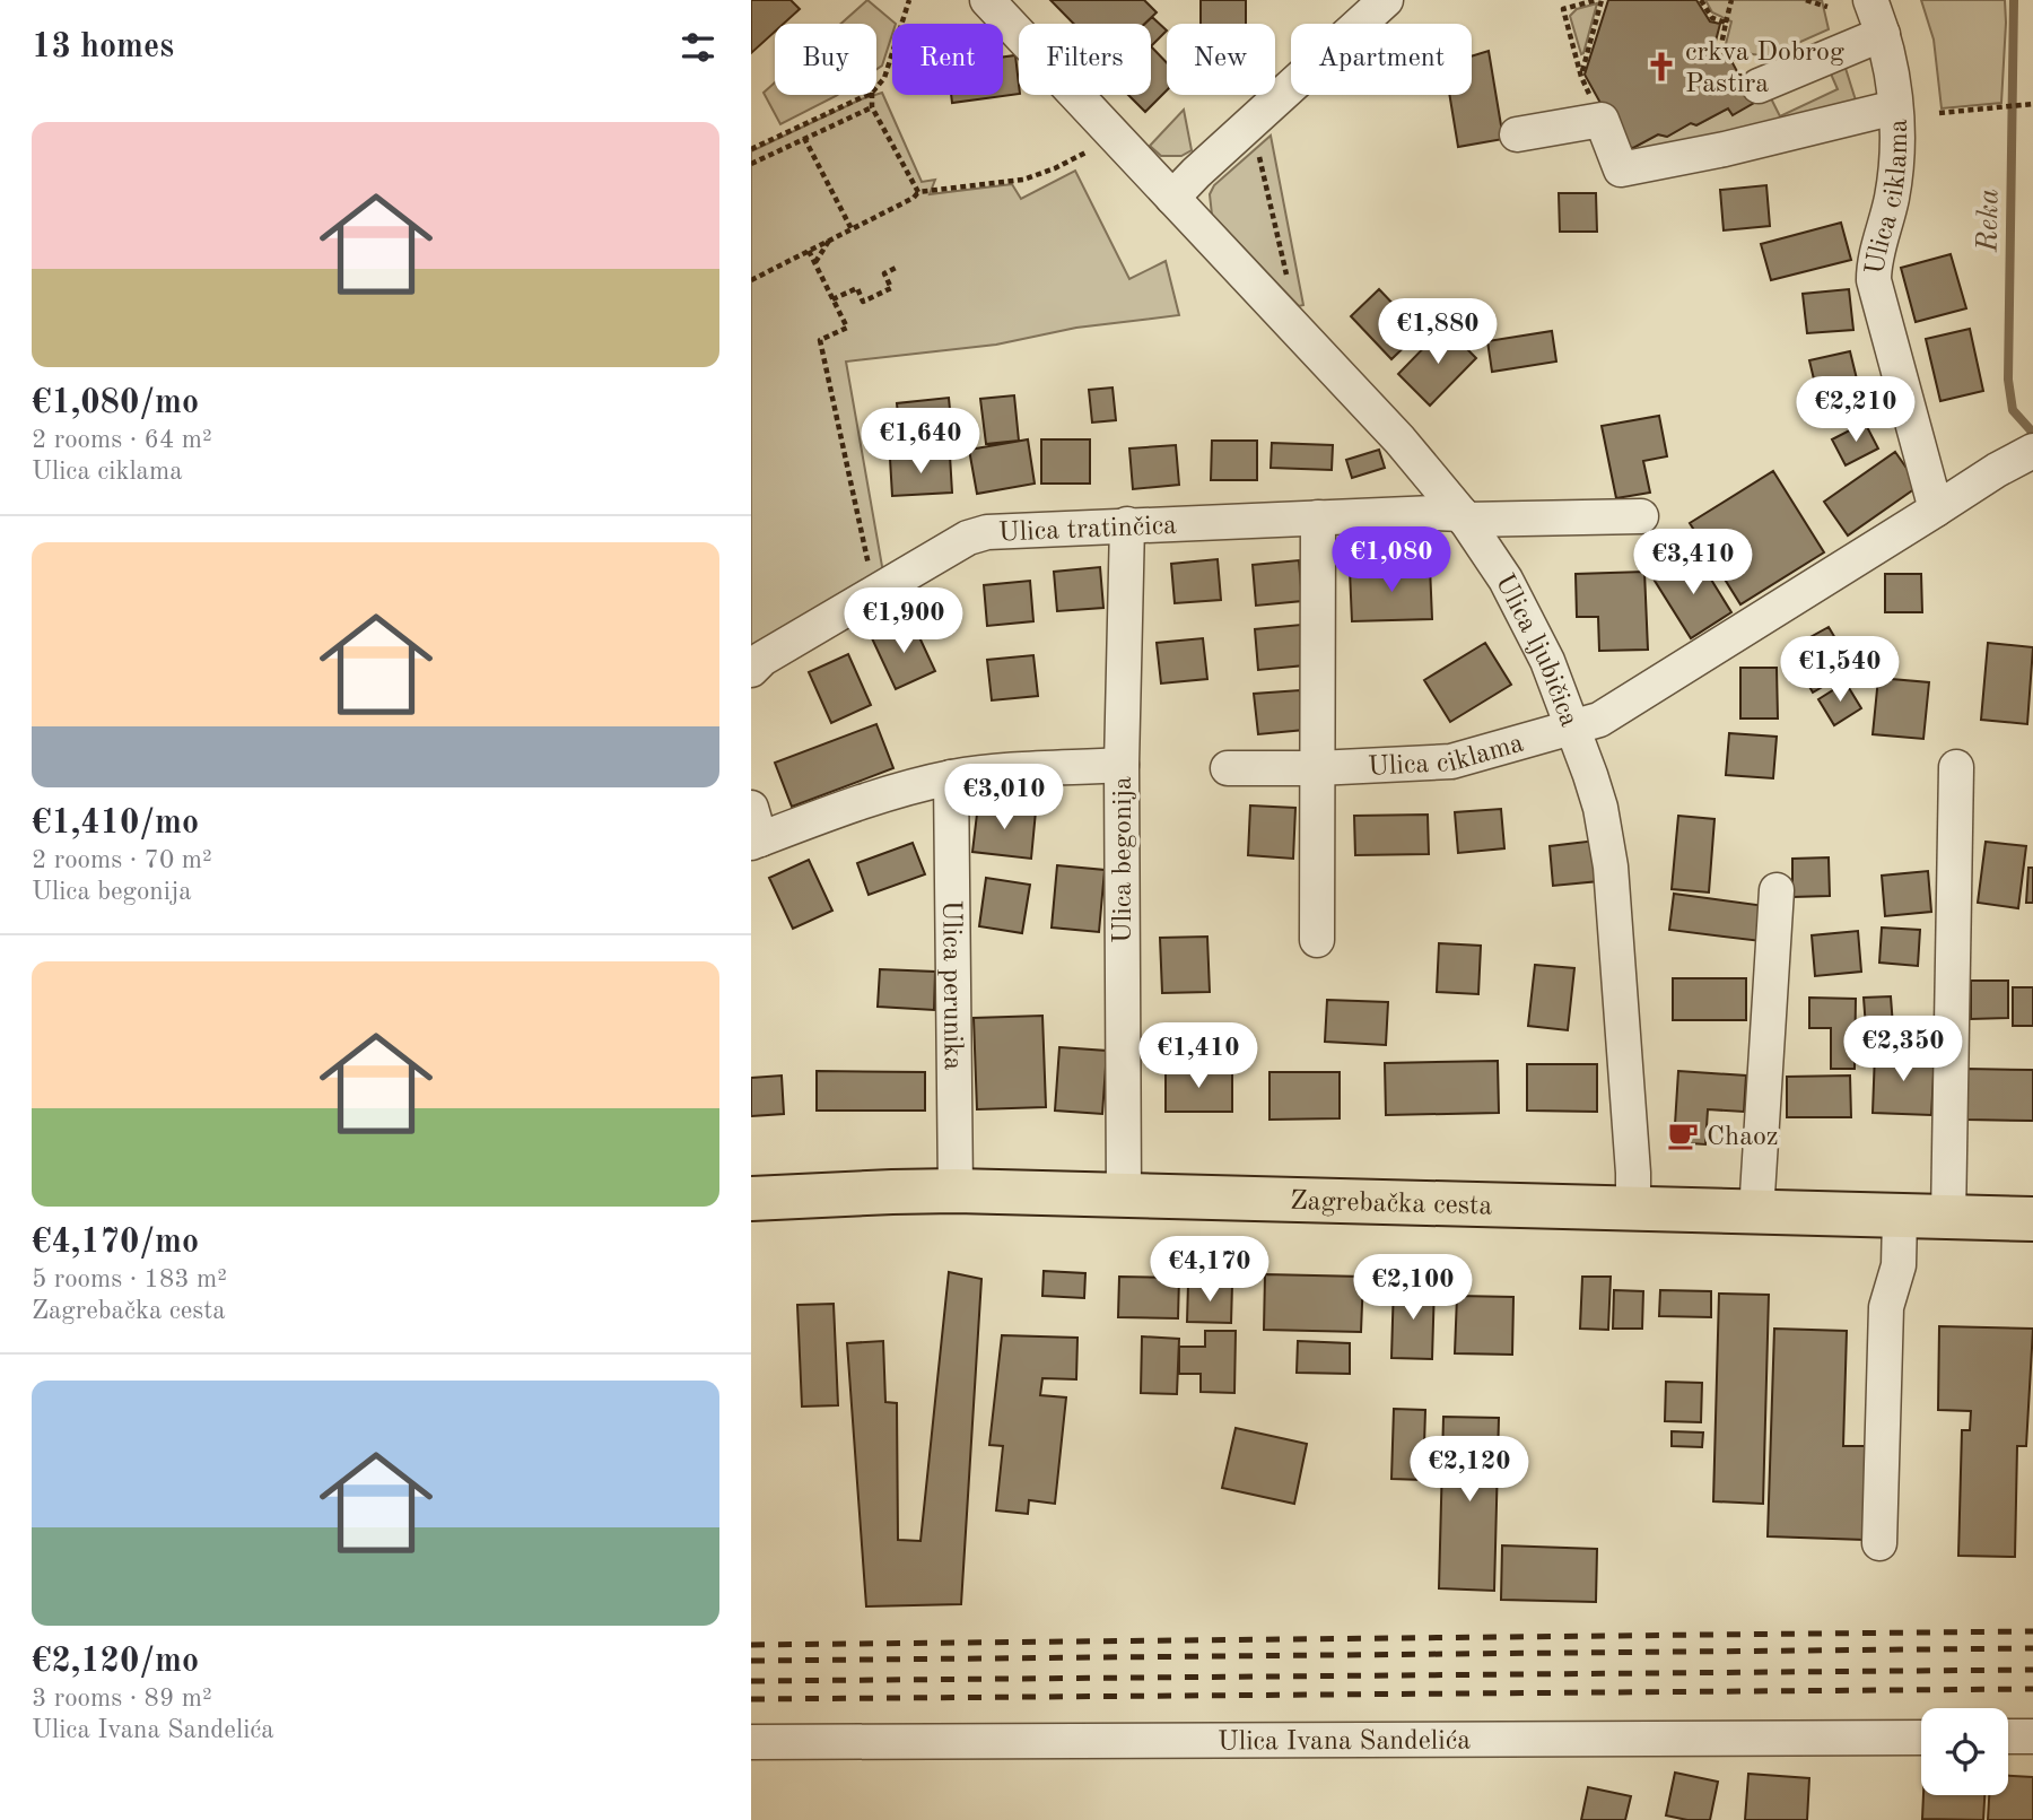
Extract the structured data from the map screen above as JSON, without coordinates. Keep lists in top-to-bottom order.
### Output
{
  "streets": {
    "main road": ["Zagrebačka cesta"],
    "street": [
      "Ulica ciklama",
      "Ulica tratinčica",
      "Ulica ljubičica",
      "Ulica begonija",
      "Ulica perunika",
      "Ulica Ivana Sandelića"
    ]
  },
  "crossings": [
    ["Ulica ciklama", "Ulica ljubičica"],
    ["Ulica tratinčica", "Ulica ljubičica"],
    ["Ulica tratinčica", "Ulica begonija"],
    ["Ulica ljubičica", "Zagrebačka cesta"],
    ["Ulica begonija", "Zagrebačka cesta"],
    ["Ulica perunika", "Zagrebačka cesta"]
  ],
  "water": ["Reka"],
  "places": {
    "church": ["crkva Dobrog Pastira"],
    "cafe": ["Chaoz"]
  },
  "page": {
    "heading": "13 homes",
    "chip": [
      "Buy",
      "Rent",
      "Filters",
      "New",
      "Apartment"
    ],
    "list": [
      {
        "name": "€1,080/mo",
        "note": "2 rooms · 64 m² · Ulica ciklama"
      },
      {
        "name": "€1,410/mo",
        "note": "2 rooms · 70 m² · Ulica begonija"
      },
      {
        "name": "€4,170/mo",
        "note": "5 rooms · 183 m² · Zagrebačka cesta"
      },
      {
        "name": "€2,120/mo",
        "note": "3 rooms · 89 m² · Ulica Ivana Sandelića"
      }
    ],
    "price": [
      "€1,880",
      "€2,210",
      "€1,640",
      "€1,080",
      "€3,410",
      "€1,900",
      "€1,540",
      "€3,010",
      "€2,350",
      "€1,410",
      "€4,170",
      "€2,100",
      "€2,120"
    ]
  }
}
